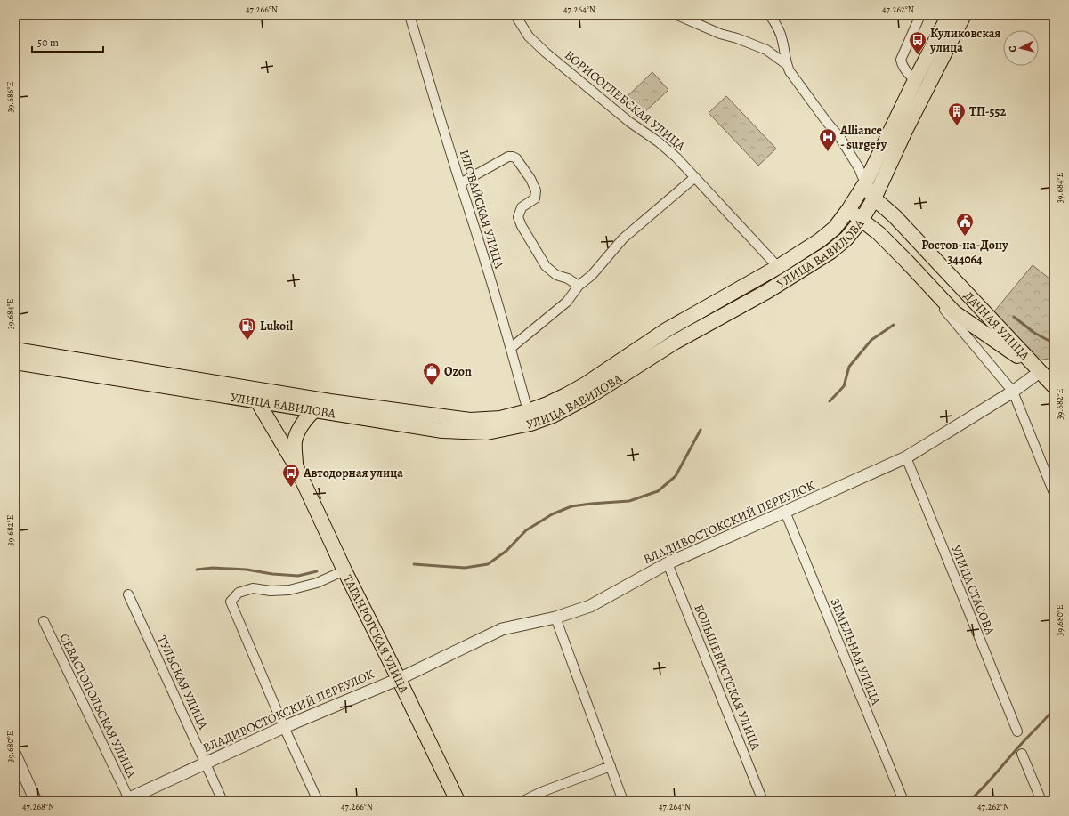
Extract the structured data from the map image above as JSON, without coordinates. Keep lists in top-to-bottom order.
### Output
{
  "streets": {
    "main road": ["УЛИЦА ВАВИЛОВА", "ДАЧНАЯ УЛИЦА", "ТАГАНРОГСКАЯ УЛИЦА"],
    "street": [
      "БОРИСОГЛЕБСКАЯ УЛИЦА",
      "ИЛОВАЙСКАЯ УЛИЦА",
      "ВЛАДИВОСТОКСКИЙ ПЕРЕУЛОК",
      "УЛИЦА СТАСОВА",
      "ЗЕМЕЛЬНАЯ УЛИЦА",
      "БОЛЬШЕВИСТСКАЯ УЛИЦА",
      "ТУЛЬСКАЯ УЛИЦА",
      "СЕВАСТОПОЛЬСКАЯ УЛИЦА"
    ]
  },
  "crossings": [
    ["БОРИСОГЛЕБСКАЯ УЛИЦА", "УЛИЦА ВАВИЛОВА"],
    ["ИЛОВАЙСКАЯ УЛИЦА", "УЛИЦА ВАВИЛОВА"],
    ["УЛИЦА ВАВИЛОВА", "ДАЧНАЯ УЛИЦА"],
    ["УЛИЦА ВАВИЛОВА", "ТАГАНРОГСКАЯ УЛИЦА"],
    ["ДАЧНАЯ УЛИЦА", "ВЛАДИВОСТОКСКИЙ ПЕРЕУЛОК"],
    ["ВЛАДИВОСТОКСКИЙ ПЕРЕУЛОК", "УЛИЦА СТАСОВА"],
    ["ВЛАДИВОСТОКСКИЙ ПЕРЕУЛОК", "ТАГАНРОГСКАЯ УЛИЦА"],
    ["ВЛАДИВОСТОКСКИЙ ПЕРЕУЛОК", "ЗЕМЕЛЬНАЯ УЛИЦА"],
    ["ВЛАДИВОСТОКСКИЙ ПЕРЕУЛОК", "БОЛЬШЕВИСТСКАЯ УЛИЦА"],
    ["ВЛАДИВОСТОКСКИЙ ПЕРЕУЛОК", "ТУЛЬСКАЯ УЛИЦА"],
    ["ВЛАДИВОСТОКСКИЙ ПЕРЕУЛОК", "СЕВАСТОПОЛЬСКАЯ УЛИЦА"]
  ],
  "places": {
    "bus stop": ["Куликовская улица", "Автодорная улица"],
    "building": ["ТП-552"],
    "hospital": ["Alliance - surgery"],
    "public building": ["Ростов-на-Дону 344064"],
    "fuel station": ["Lukoil"],
    "shop": ["Ozon"]
  },
  "scale_bar": "50 m",
  "north": "left",
  "coordinates": [
    "47.266°N",
    "47.264°N",
    "47.262°N",
    "39.686°E",
    "39.684°E",
    "39.682°E",
    "39.680°E",
    "47.268°N"
  ]
}
